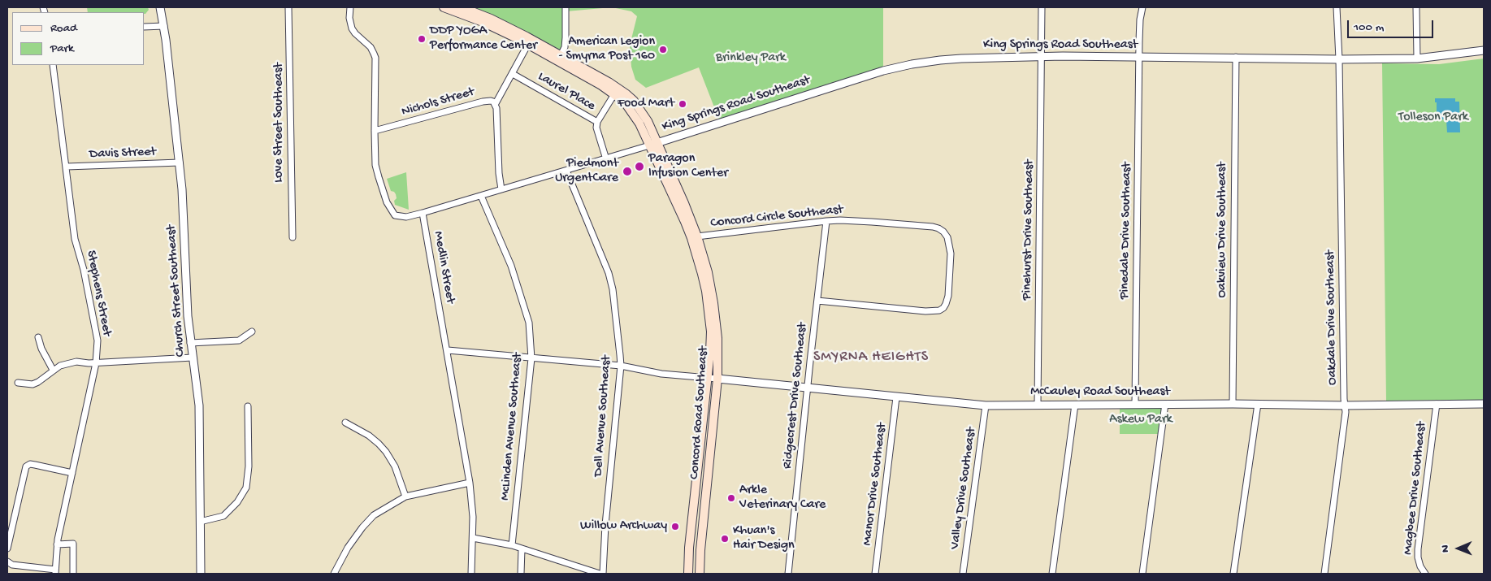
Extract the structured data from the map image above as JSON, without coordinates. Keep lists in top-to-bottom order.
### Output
{
  "streets": {
    "main road": ["Concord Road Southeast"],
    "street": [
      "King Springs Road Southeast",
      "Laurel Place",
      "Nichols Street",
      "Love Street Southeast",
      "Davis Street",
      "Concord Circle Southeast",
      "Pinehurst Drive Southeast",
      "Oakview Drive Southeast",
      "Pinedale Drive Southeast",
      "Medlin Street",
      "Church Street Southeast",
      "Stephens Street",
      "Oakdale Drive Southeast",
      "McCauley Road Southeast",
      "Ridgecrest Drive Southeast",
      "Dell Avenue Southeast",
      "McLinden Avenue Southeast",
      "Manor Drive Southeast",
      "Valley Drive Southeast",
      "Magbee Drive Southeast"
    ]
  },
  "crossings": [
    ["King Springs Road Southeast", "Pinehurst Drive Southeast"],
    ["King Springs Road Southeast", "Oakview Drive Southeast"],
    ["King Springs Road Southeast", "Pinedale Drive Southeast"],
    ["King Springs Road Southeast", "Oakdale Drive Southeast"],
    ["King Springs Road Southeast", "Concord Road Southeast"],
    ["Davis Street", "Church Street Southeast"],
    ["Davis Street", "Stephens Street"],
    ["Concord Circle Southeast", "Ridgecrest Drive Southeast"],
    ["Concord Circle Southeast", "Concord Road Southeast"],
    ["Pinehurst Drive Southeast", "McCauley Road Southeast"],
    ["Oakview Drive Southeast", "McCauley Road Southeast"],
    ["Pinedale Drive Southeast", "McCauley Road Southeast"],
    ["Oakdale Drive Southeast", "McCauley Road Southeast"],
    ["McCauley Road Southeast", "Ridgecrest Drive Southeast"],
    ["McCauley Road Southeast", "Concord Road Southeast"],
    ["McCauley Road Southeast", "Manor Drive Southeast"],
    ["McCauley Road Southeast", "Valley Drive Southeast"],
    ["McCauley Road Southeast", "Magbee Drive Southeast"]
  ],
  "districts": ["SMYRNA HEIGHTS"],
  "parks": ["Brinkley Park", "Tolleson Park", "Askew Park"],
  "places": [
    "DDP YOGA Performance Center",
    "American Legion - Smyrna Post 160",
    "Food Mart",
    "Paragon Infusion Center",
    "Piedmont UrgentCare",
    "Arkle Veterinary Care",
    "Willow Archway",
    "Khuan's Hair Design"
  ],
  "legend": ["Road", "Park"],
  "scale_bar": "100 m",
  "north": "left"
}
